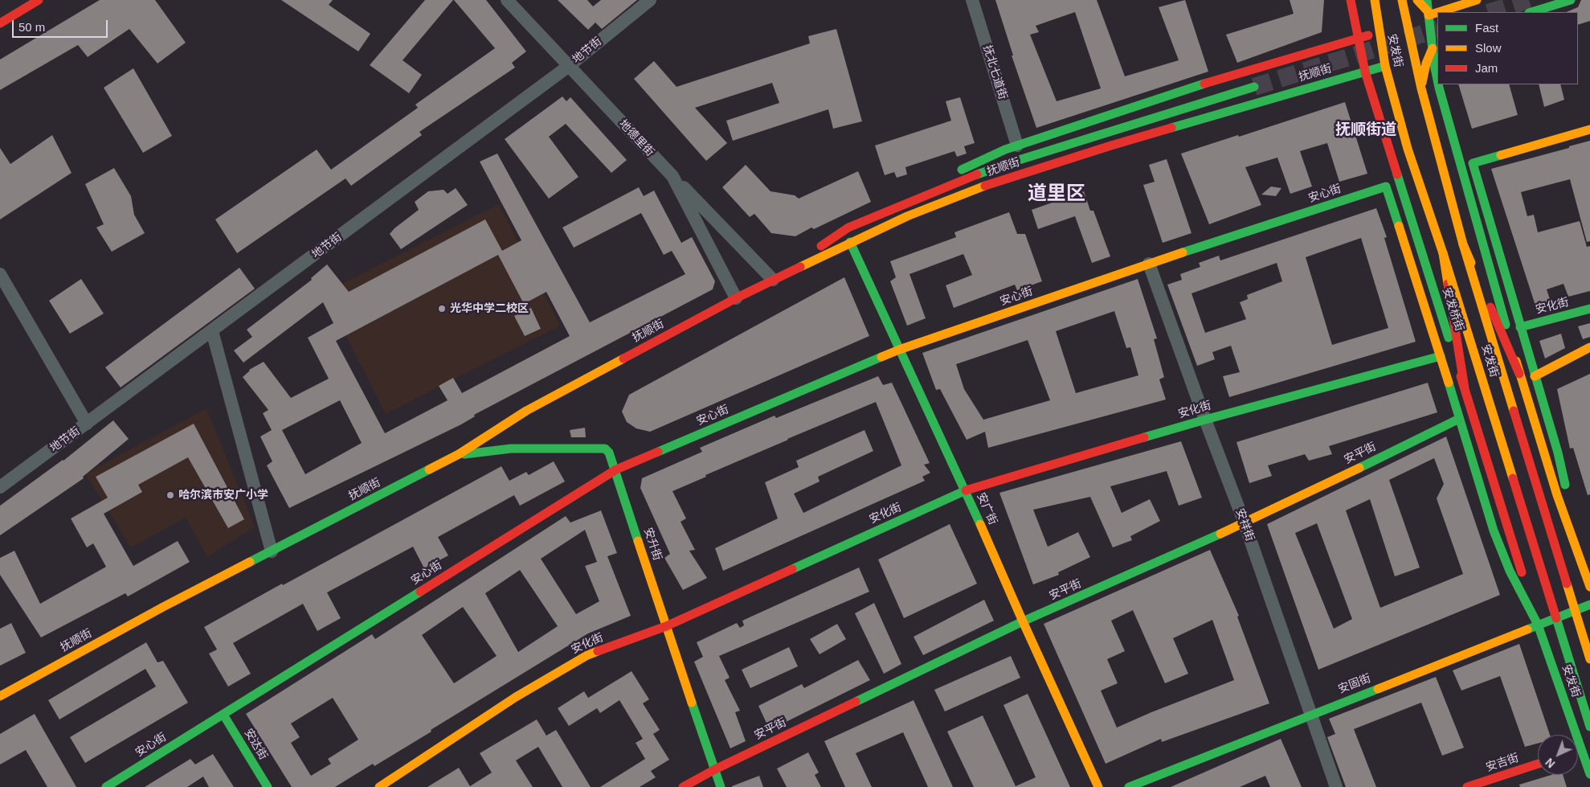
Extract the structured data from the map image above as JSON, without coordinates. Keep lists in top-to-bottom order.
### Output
{
  "streets": {
    "main road": [
      "安发街",
      "抚顺街",
      "安心街",
      "安化街",
      "安发桥街",
      "安平街",
      "安广街",
      "安升街",
      "安固街",
      "安达街",
      "安吉街"
    ],
    "street": [
      "地节街",
      "抚北七道街",
      "地德里街",
      "安祥街"
    ]
  },
  "crossings": [
    ["地节街", "地德里街"],
    ["安发街", "抚顺街"],
    ["安发街", "安心街"],
    ["安发街", "安化街"],
    ["安发街", "安发桥街"],
    ["安发街", "安平街"],
    ["安发街", "安固街"],
    ["抚北七道街", "抚顺街"],
    ["抚顺街", "地德里街"],
    ["抚顺街", "安发桥街"],
    ["抚顺街", "安广街"],
    ["抚顺街", "安升街"],
    ["安心街", "安广街"],
    ["安心街", "安祥街"],
    ["安心街", "安升街"],
    ["安心街", "安达街"],
    ["安化街", "安广街"],
    ["安化街", "安祥街"],
    ["安化街", "安升街"],
    ["安发桥街", "安固街"],
    ["安平街", "安广街"],
    ["安平街", "安祥街"],
    ["安平街", "安升街"],
    ["安祥街", "安固街"]
  ],
  "districts": ["抚顺街道", "道里区"],
  "places": ["光华中学二校区", "哈尔滨市安广小学"],
  "legend": ["Fast", "Slow", "Jam"],
  "scale_bar": "50 m",
  "north": "bottom left"
}
